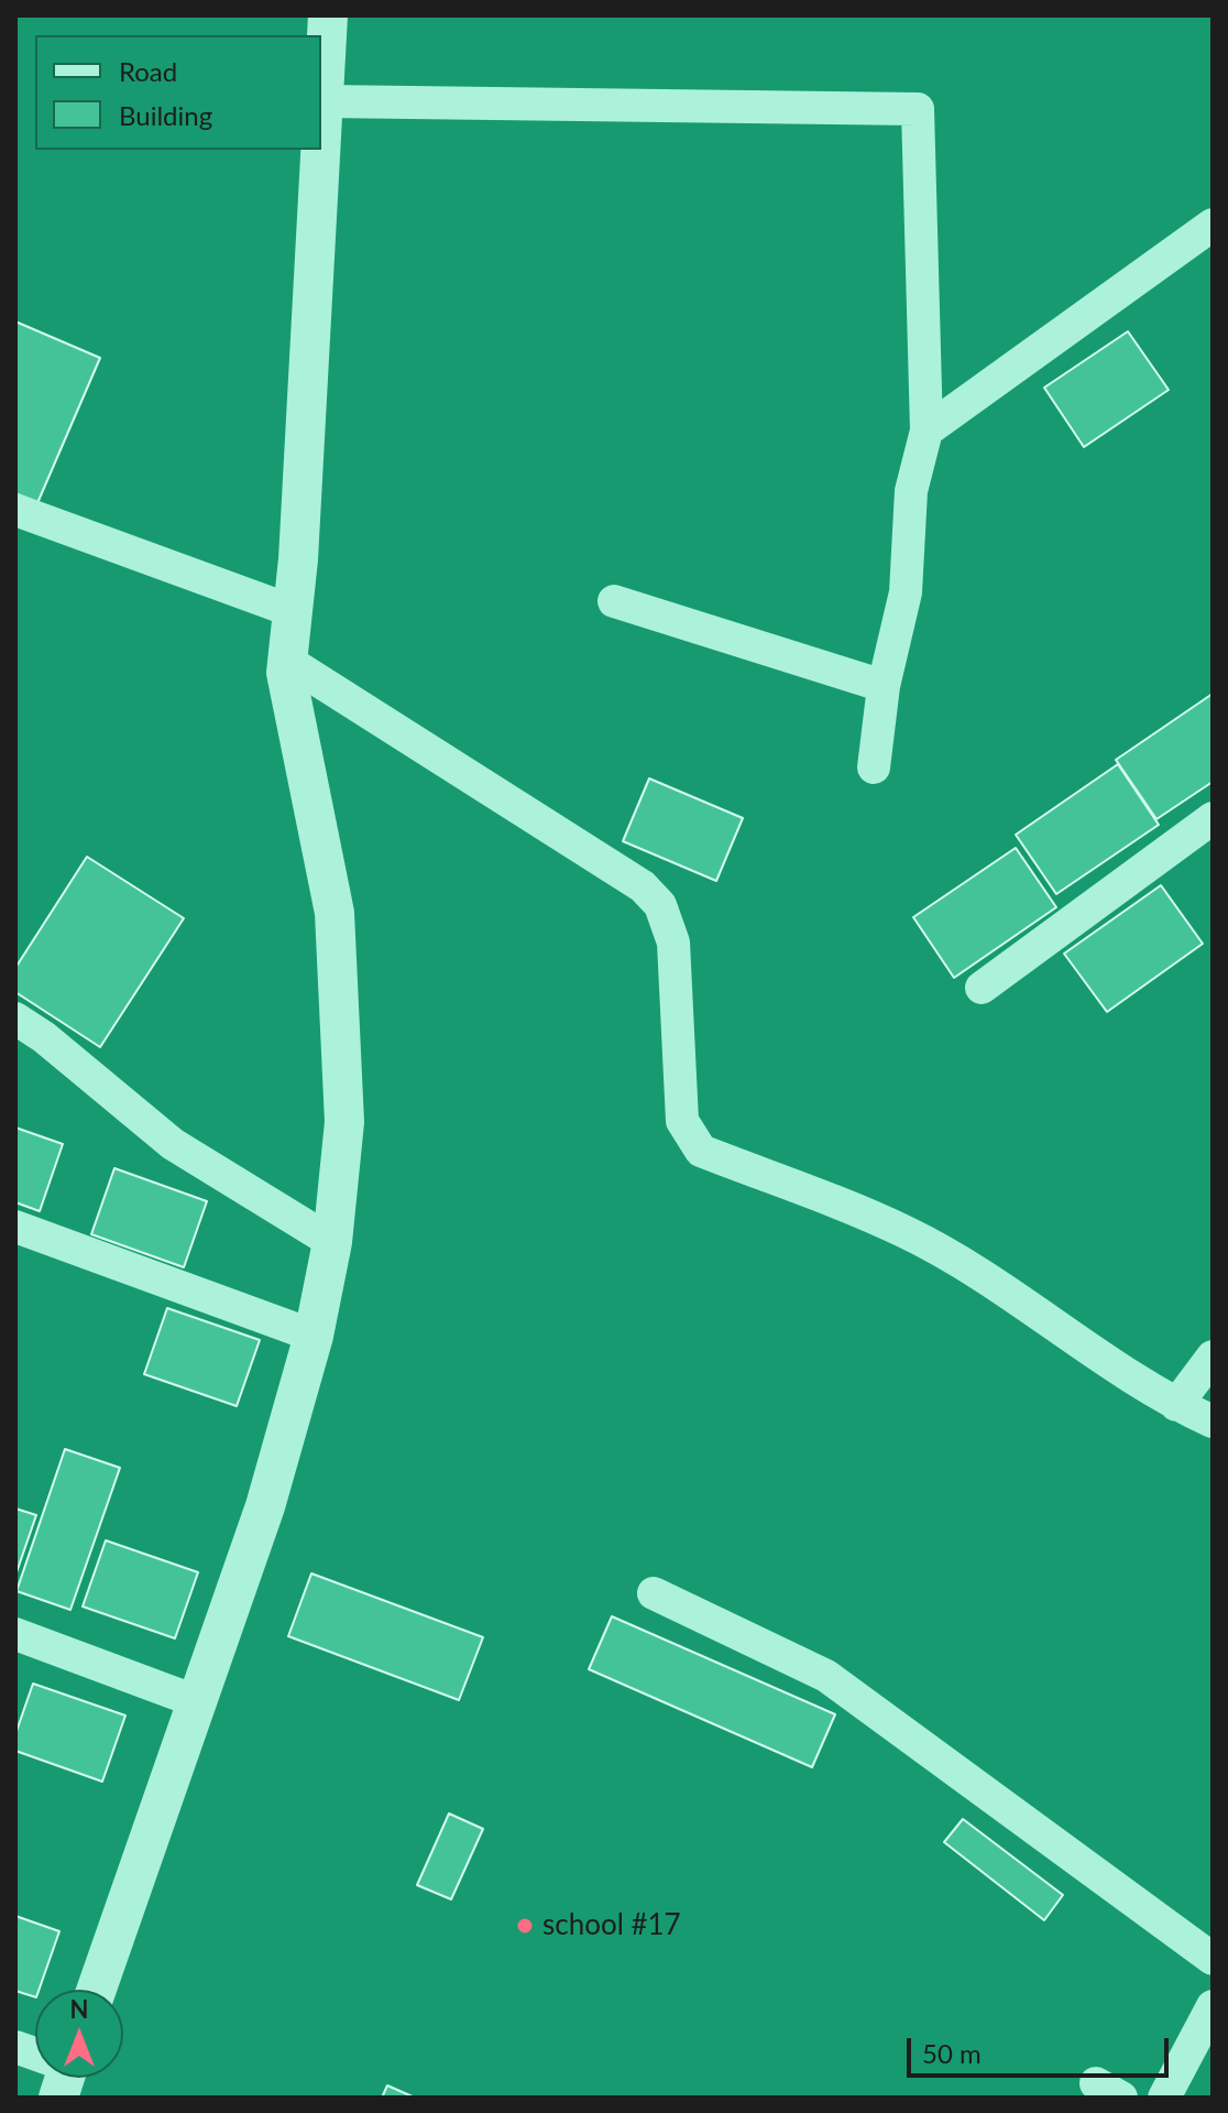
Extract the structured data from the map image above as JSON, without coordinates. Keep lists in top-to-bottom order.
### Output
{
  "places": ["school #17"],
  "legend": ["Road", "Building"],
  "scale_bar": "50 m",
  "north": "top"
}
